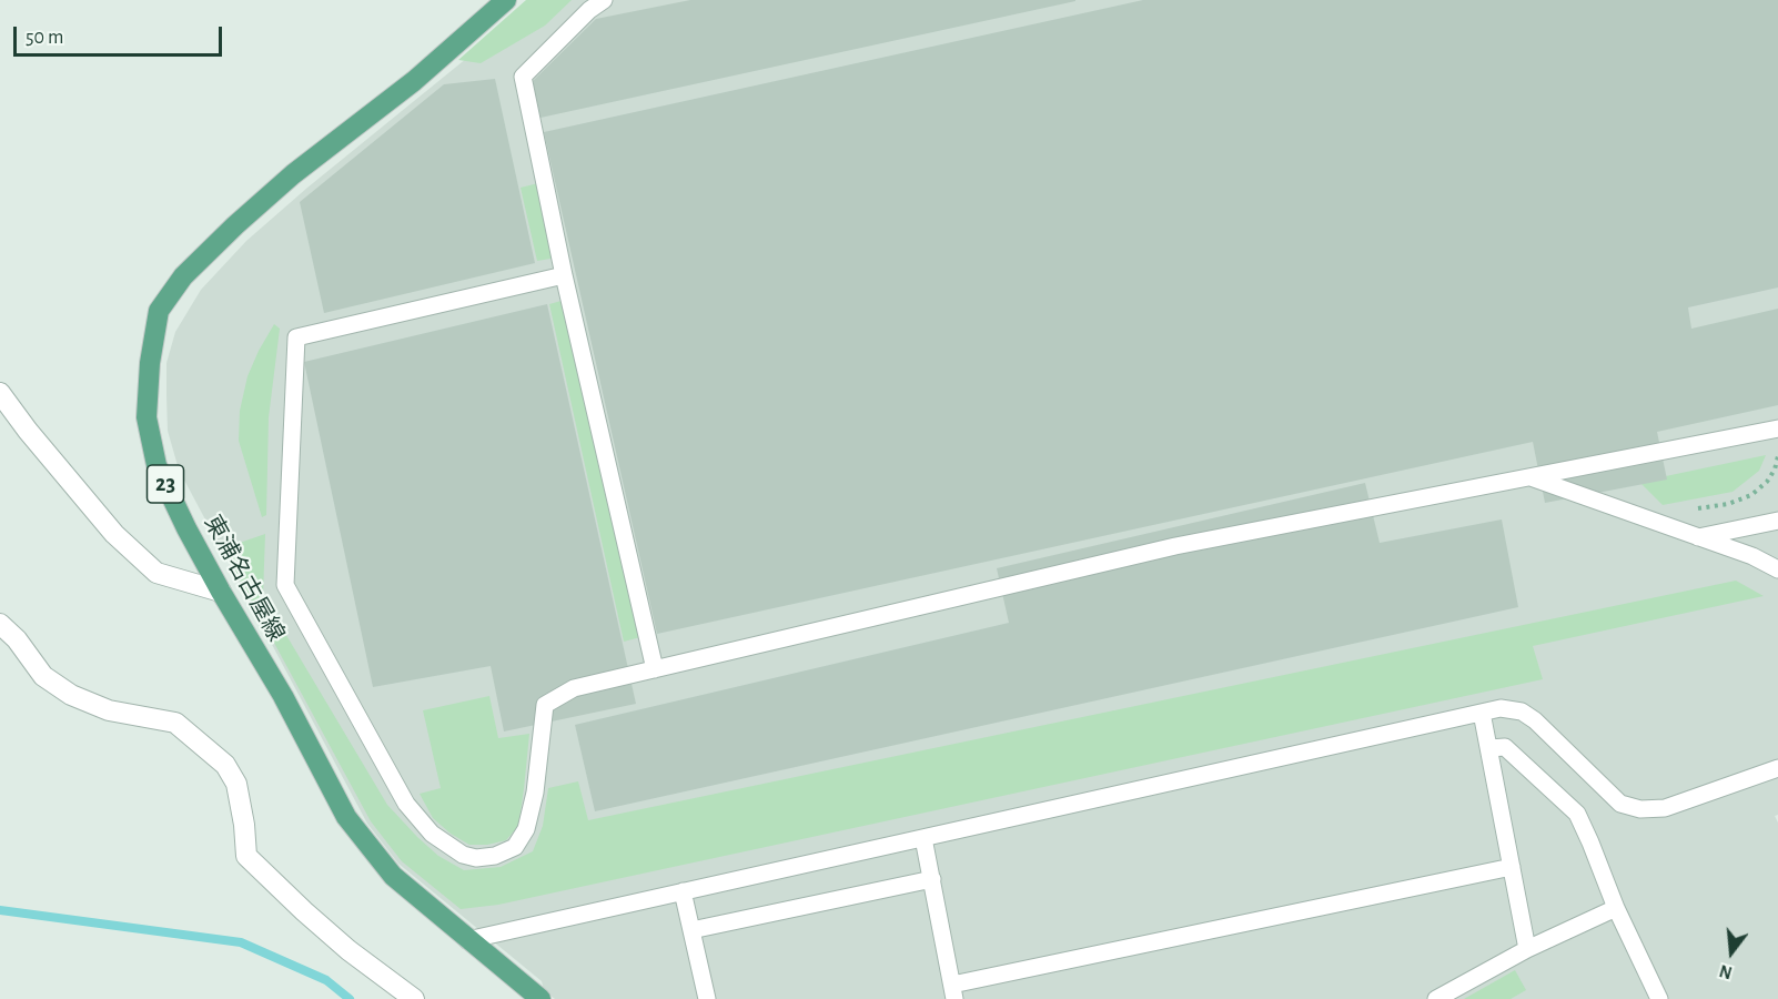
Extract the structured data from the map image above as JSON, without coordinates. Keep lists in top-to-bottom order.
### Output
{
  "streets": {
    "main road": ["23", "東浦名古屋線"]
  },
  "scale_bar": "50 m",
  "north": "bottom"
}
